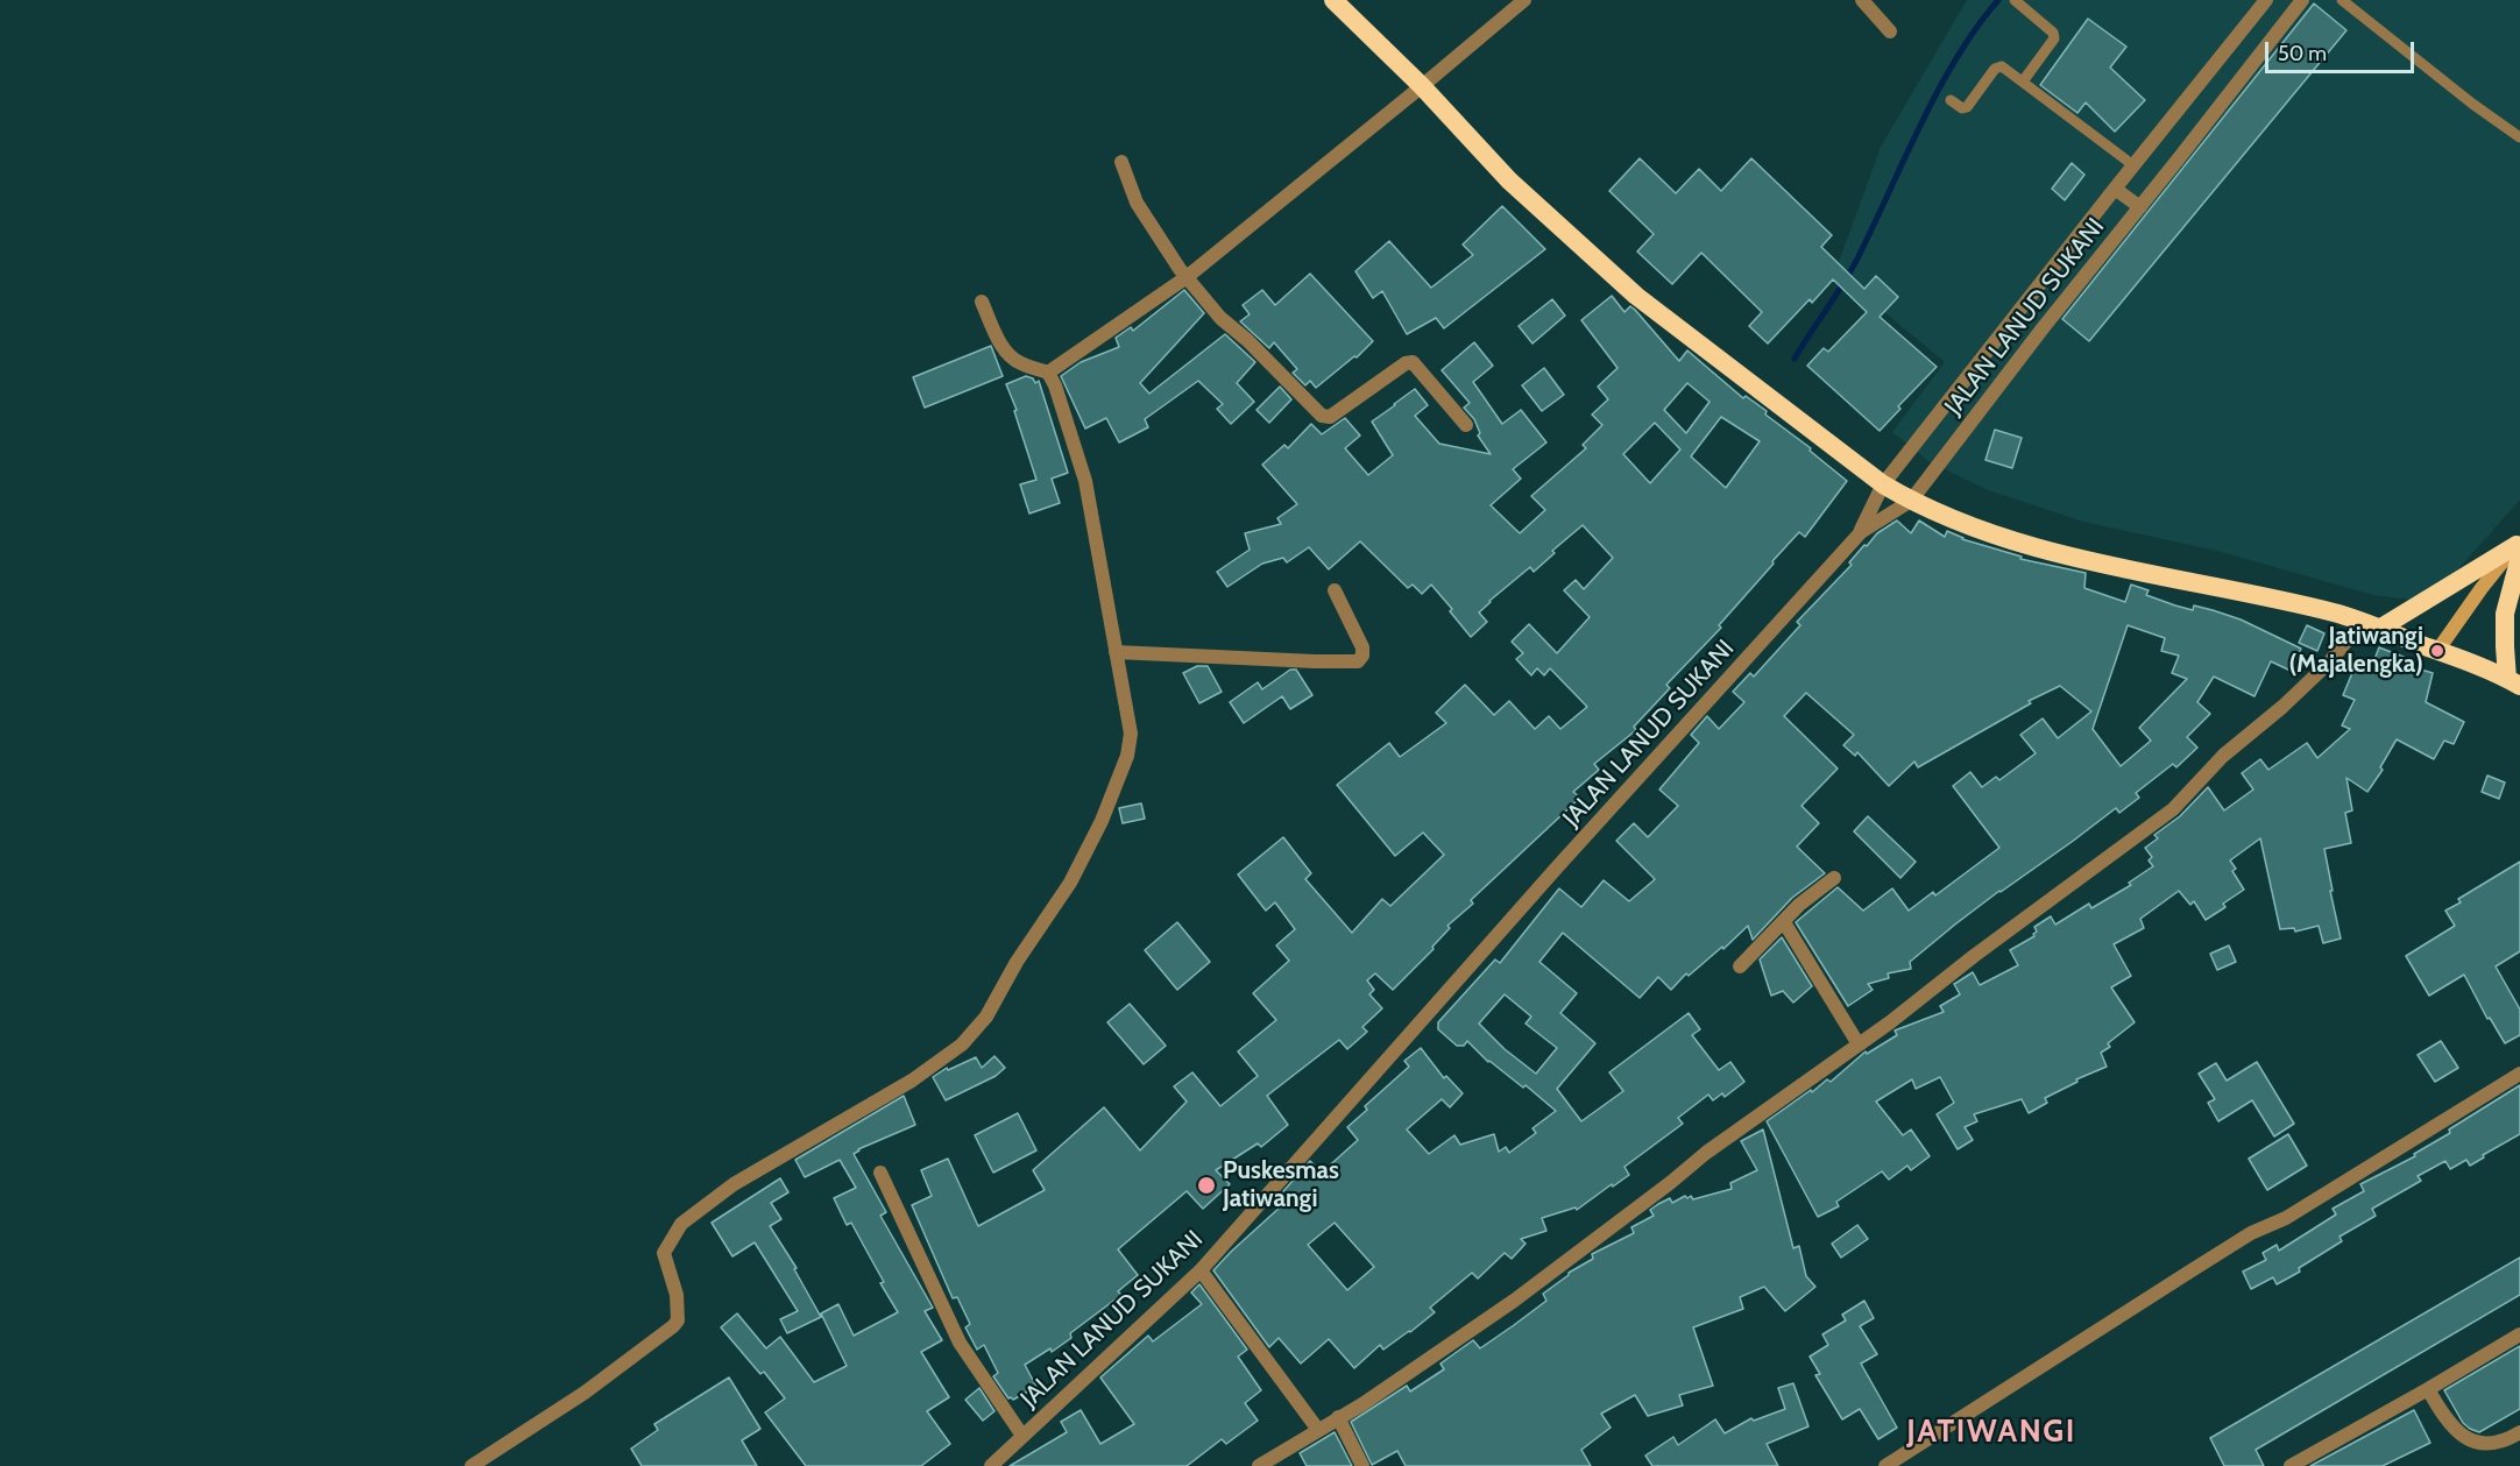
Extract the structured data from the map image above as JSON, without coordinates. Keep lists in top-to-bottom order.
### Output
{
  "streets": {
    "street": ["JALAN LANUD SUKANI"]
  },
  "districts": ["JATIWANGI"],
  "places": ["Jatiwangi (Majalengka)", "Puskesmas Jatiwangi"],
  "scale_bar": "50 m"
}
